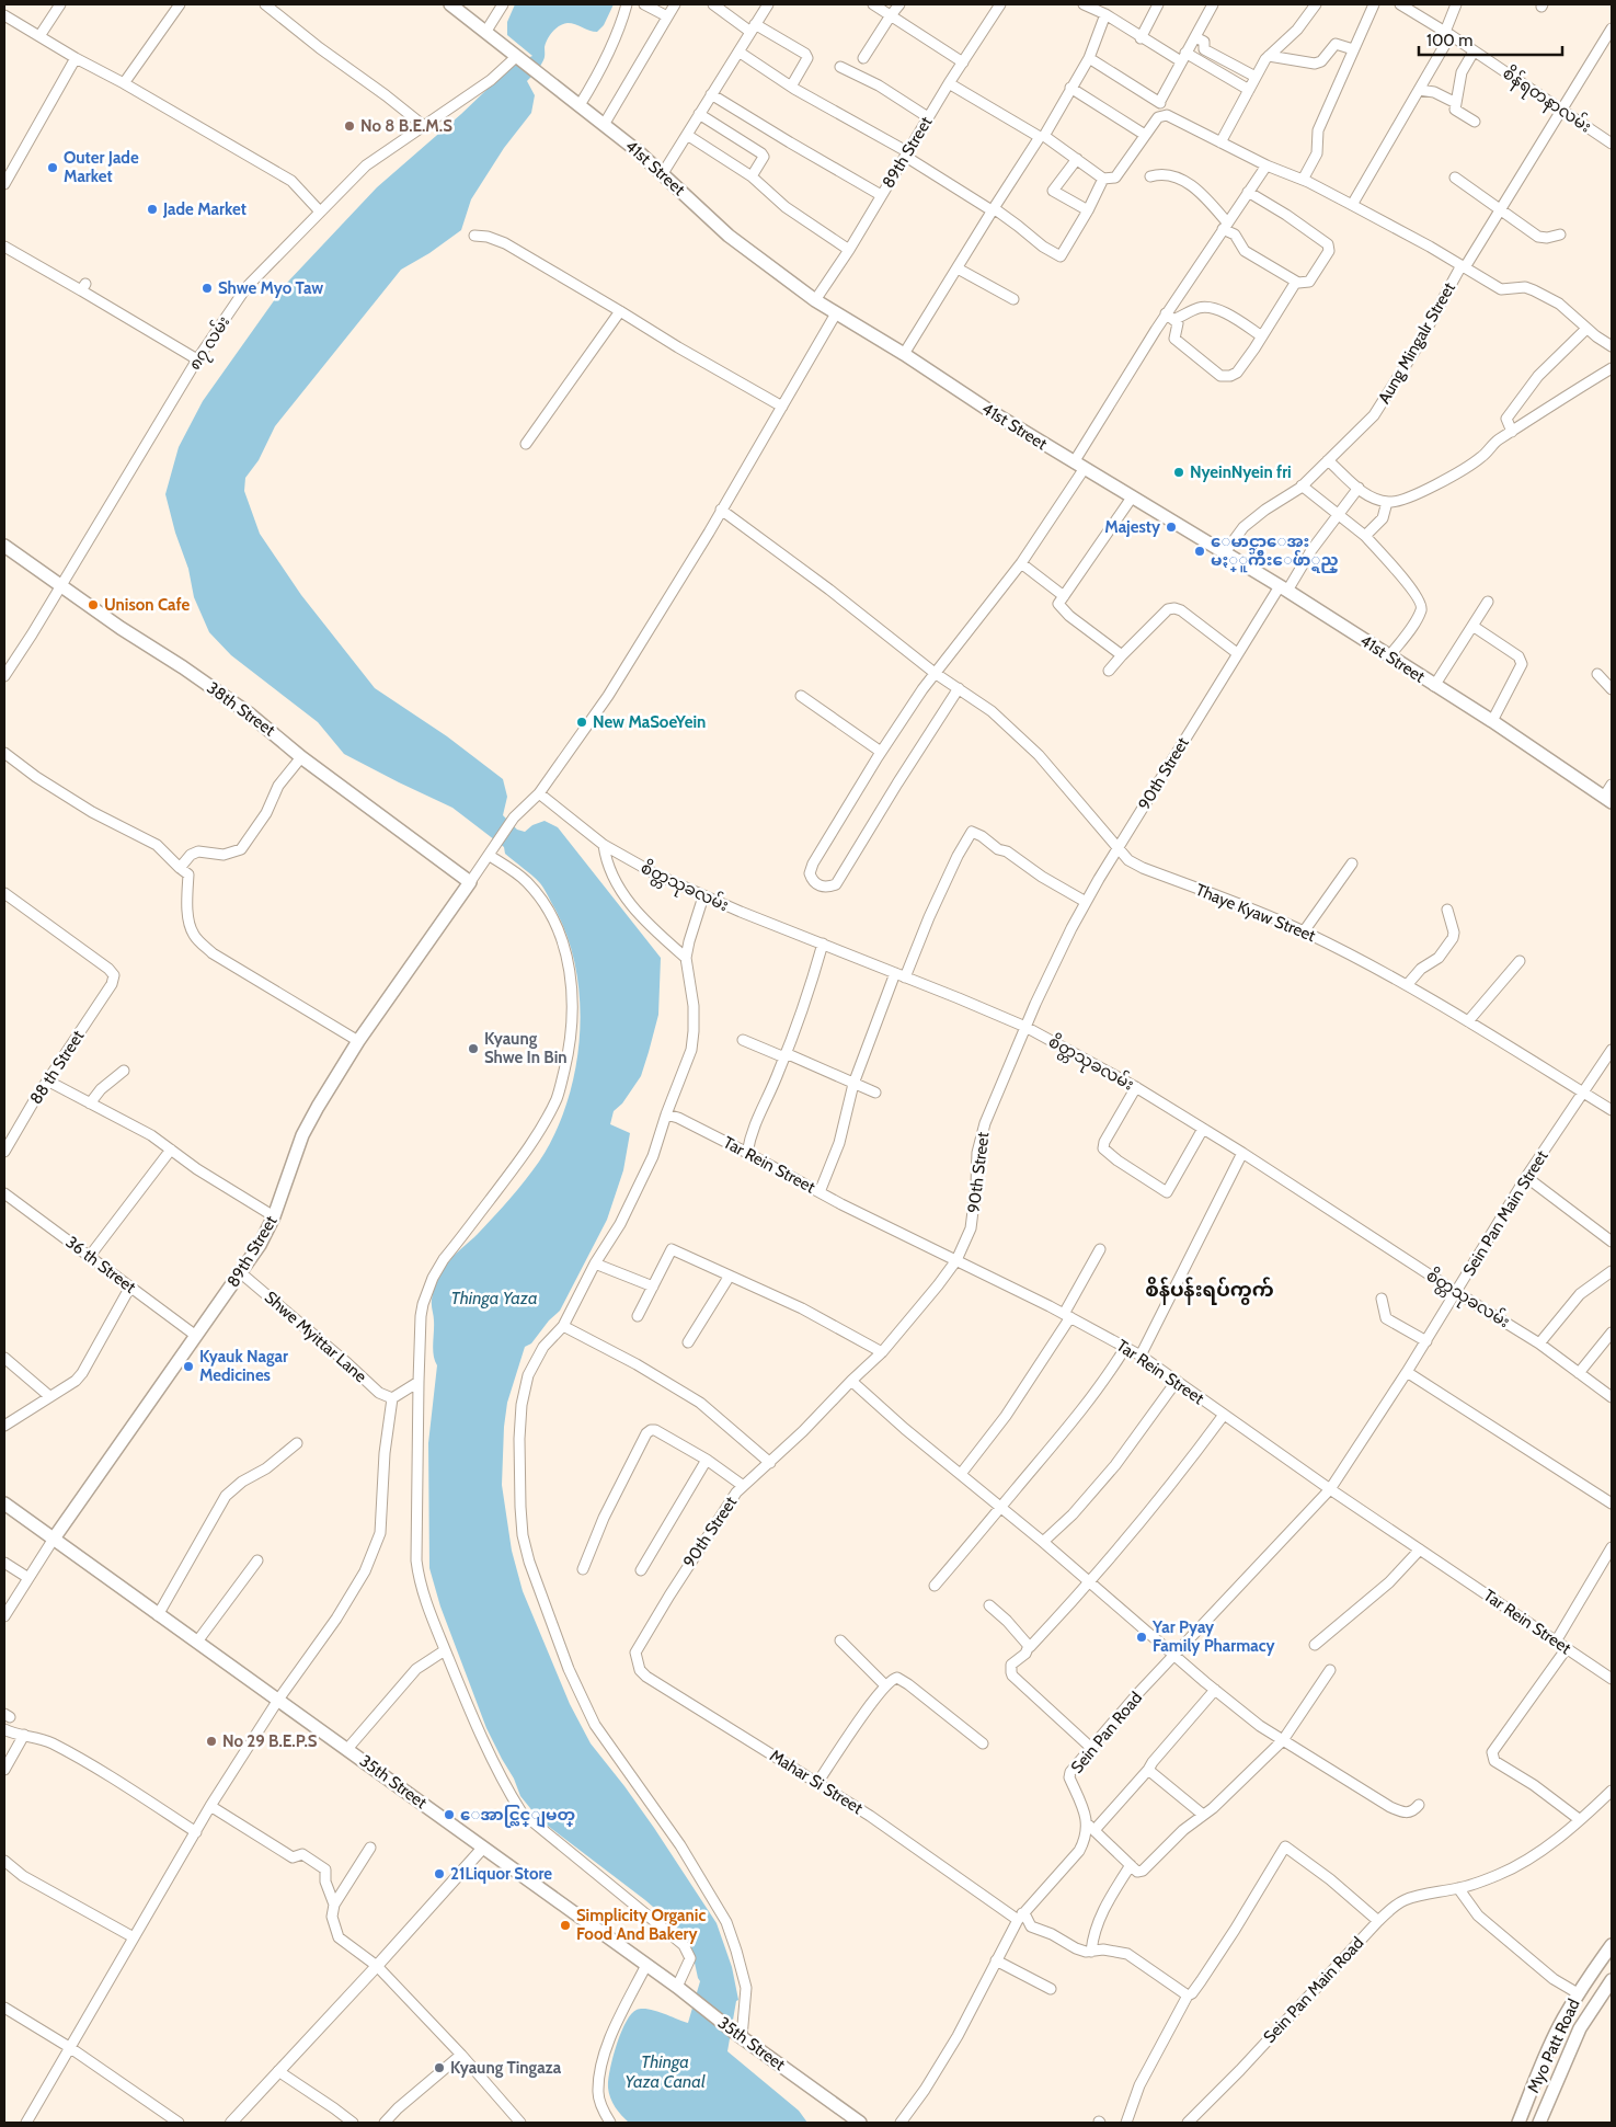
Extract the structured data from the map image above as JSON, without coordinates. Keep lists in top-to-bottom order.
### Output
{
  "streets": {
    "main road": [
      "89th Street",
      "41st Street",
      "38th Street",
      "35th Street",
      "Myo Patt Road"
    ],
    "street": [
      "စိန်ရတနာလမ်း",
      "၈၇ လမ်း",
      "Aung Mingalr Street",
      "90th Street",
      "စိတ္တသုခလမ်း",
      "Thaye Kyaw Street",
      "88 th Street",
      "Tar Rein Street",
      "Sein Pan Main Street",
      "36 th Street",
      "Shwe Myittar Lane",
      "Sein Pan Road",
      "Mahar Si Street",
      "Sein Pan Main Road"
    ]
  },
  "crossings": [
    ["စိန်ရတနာလမ်း", "Aung Mingalr Street"],
    ["89th Street", "41st Street"],
    ["89th Street", "38th Street"],
    ["89th Street", "စိတ္တသုခလမ်း"],
    ["89th Street", "Thaye Kyaw Street"],
    ["89th Street", "36 th Street"],
    ["89th Street", "Shwe Myittar Lane"],
    ["89th Street", "35th Street"],
    ["41st Street", "၈၇ လမ်း"],
    ["41st Street", "Aung Mingalr Street"],
    ["41st Street", "90th Street"],
    ["၈၇ လမ်း", "38th Street"],
    ["90th Street", "စိတ္တသုခလမ်း"],
    ["90th Street", "Thaye Kyaw Street"],
    ["90th Street", "Tar Rein Street"],
    ["90th Street", "Mahar Si Street"],
    ["စိတ္တသုခလမ်း", "Sein Pan Main Street"],
    ["Thaye Kyaw Street", "Sein Pan Main Street"],
    ["Tar Rein Street", "Sein Pan Main Street"],
    ["Tar Rein Street", "Sein Pan Road"],
    ["Sein Pan Main Street", "Sein Pan Road"]
  ],
  "districts": ["စိန်ပန်းရပ်ကွက်"],
  "water": ["Thinga Yaza", "Thinga Yaza Canal"],
  "places": [
    "No 8 B.E.M.S",
    "Outer Jade Market",
    "Jade Market",
    "Shwe Myo Taw",
    "NyeinNyein fri",
    "Majesty",
    "ေမာင္သာေအး မႏ္ူက်ီးေဖ်ာ္ရည္",
    "Unison Cafe",
    "New MaSoeYein",
    "Kyaung Shwe In Bin",
    "Kyauk Nagar Medicines",
    "Yar Pyay Family Pharmacy",
    "No 29 B.E.P.S",
    "ေအာင္လြင္ျမတ္",
    "21Liquor Store",
    "Simplicity Organic Food And Bakery",
    "Kyaung Tingaza"
  ],
  "scale_bar": "100 m"
}
